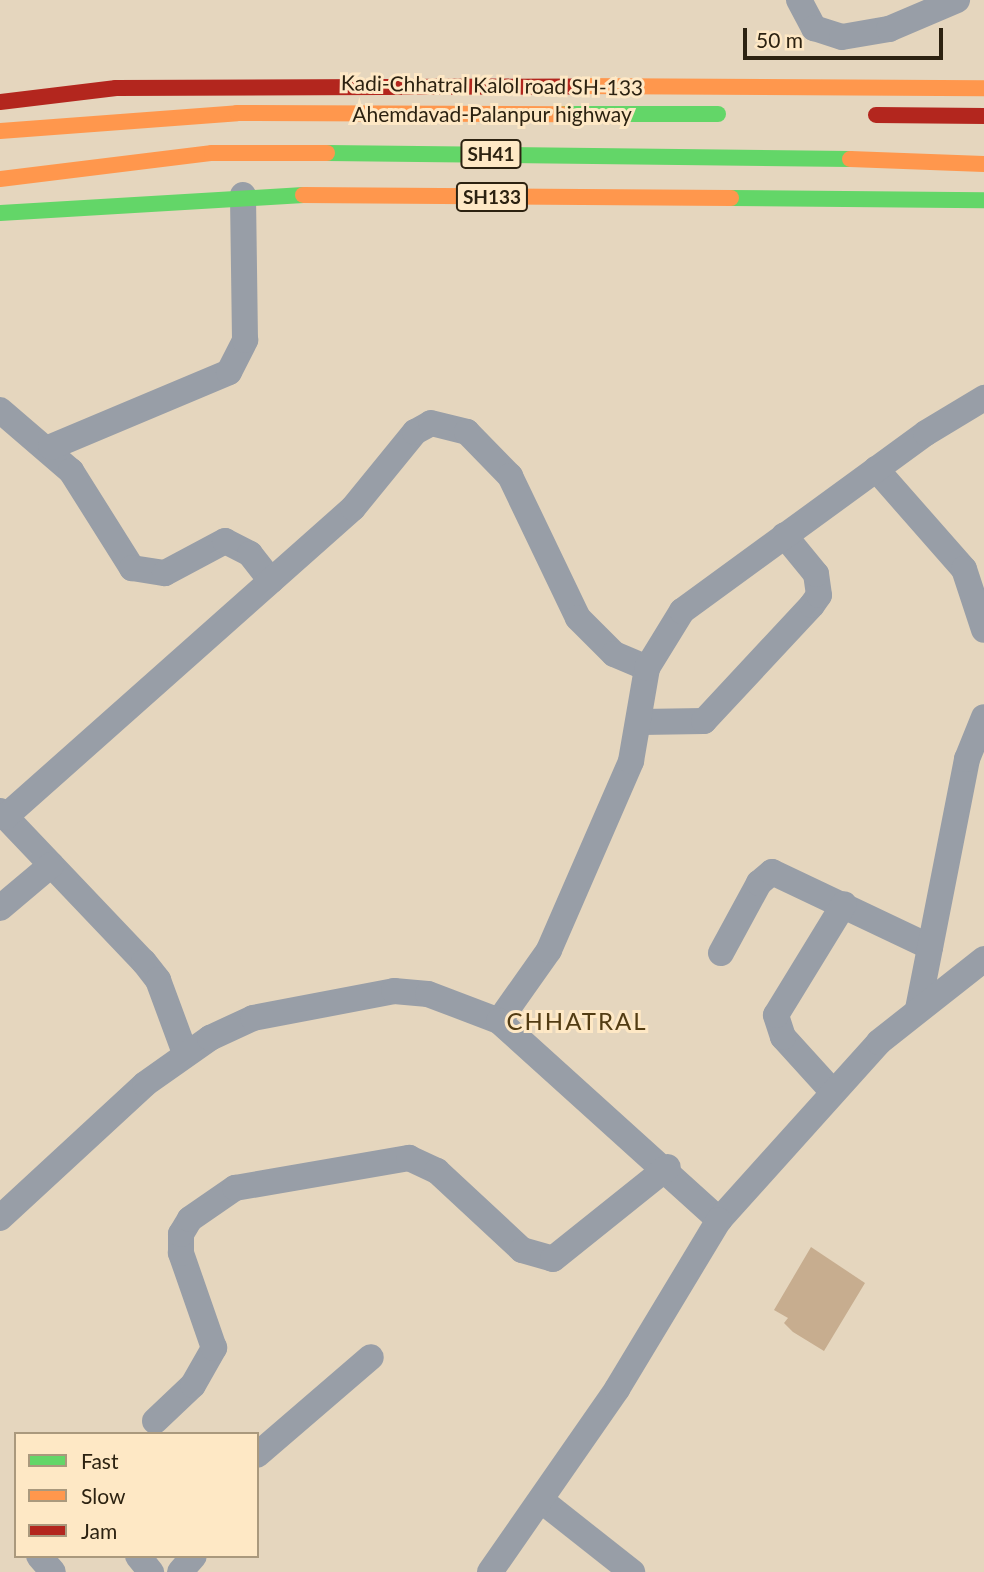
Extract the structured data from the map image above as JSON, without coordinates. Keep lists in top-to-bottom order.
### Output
{
  "streets": {
    "main road": [
      "Kadi-Chhatral Kalol road SH-133",
      "Ahemdavad-Palanpur highway",
      "SH41",
      "SH133"
    ]
  },
  "districts": ["CHHATRAL"],
  "legend": ["Fast", "Slow", "Jam"],
  "scale_bar": "50 m"
}
